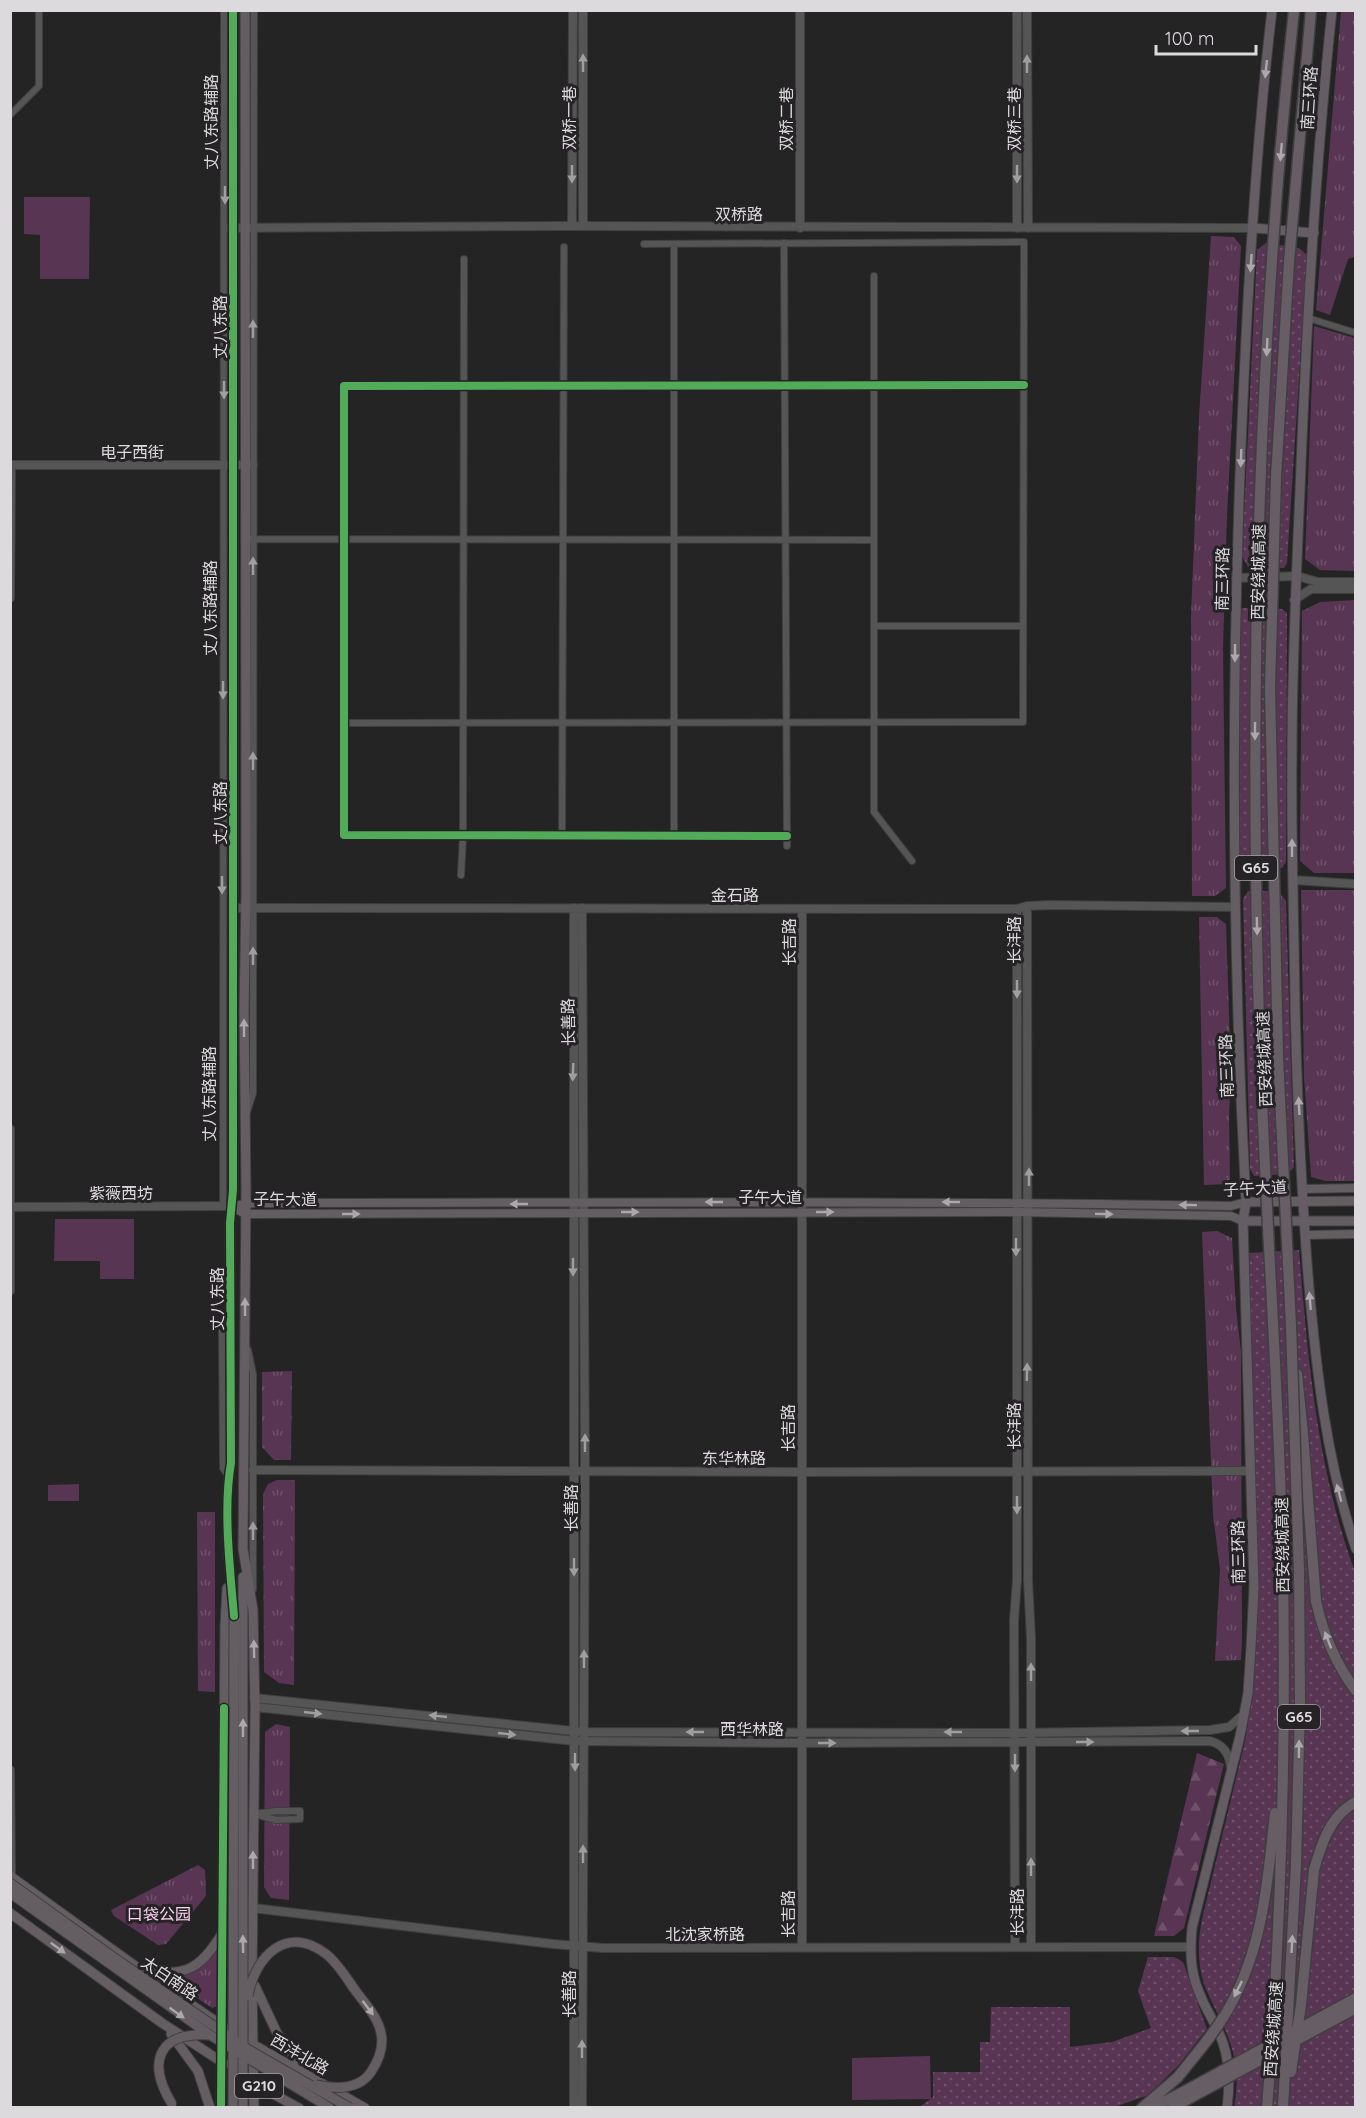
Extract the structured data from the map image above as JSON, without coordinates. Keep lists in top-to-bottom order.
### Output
{
  "streets": {
    "highway": ["南三环路", "西安绕城高速", "G65"],
    "main road": [
      "丈八东路",
      "子午大道",
      "太白南路",
      "西沣北路",
      "G210"
    ],
    "street": [
      "双桥一巷",
      "双桥二巷",
      "双桥三巷",
      "丈八东路辅路",
      "双桥路",
      "电子西街",
      "金石路",
      "长沣路",
      "长吉路",
      "长善路",
      "紫薇西坊",
      "东华林路",
      "西华林路",
      "北沈家桥路"
    ]
  },
  "crossings": [
    ["南三环路", "双桥路"],
    ["南三环路", "金石路"],
    ["南三环路", "子午大道"],
    ["南三环路", "东华林路"],
    ["南三环路", "西华林路"],
    ["南三环路", "北沈家桥路"],
    ["双桥一巷", "双桥路"],
    ["双桥二巷", "双桥路"],
    ["双桥三巷", "双桥路"],
    ["丈八东路辅路", "丈八东路"],
    ["丈八东路辅路", "电子西街"],
    ["丈八东路辅路", "子午大道"],
    ["丈八东路辅路", "紫薇西坊"],
    ["双桥路", "丈八东路"],
    ["丈八东路", "电子西街"],
    ["丈八东路", "金石路"],
    ["丈八东路", "子午大道"],
    ["丈八东路", "紫薇西坊"],
    ["丈八东路", "西华林路"],
    ["丈八东路", "北沈家桥路"],
    ["丈八东路", "西沣北路"],
    ["丈八东路", "G210"],
    ["金石路", "长沣路"],
    ["金石路", "长吉路"],
    ["金石路", "长善路"],
    ["长沣路", "子午大道"],
    ["长沣路", "东华林路"],
    ["长沣路", "西华林路"],
    ["长沣路", "北沈家桥路"],
    ["长吉路", "子午大道"],
    ["长吉路", "东华林路"],
    ["长吉路", "西华林路"],
    ["长吉路", "北沈家桥路"],
    ["长善路", "子午大道"],
    ["长善路", "东华林路"],
    ["长善路", "西华林路"],
    ["长善路", "北沈家桥路"],
    ["子午大道", "紫薇西坊"],
    ["太白南路", "西沣北路"]
  ],
  "one_way": ["丈八东路辅路"],
  "parks": ["口袋公园"],
  "scale_bar": "100 m"
}
